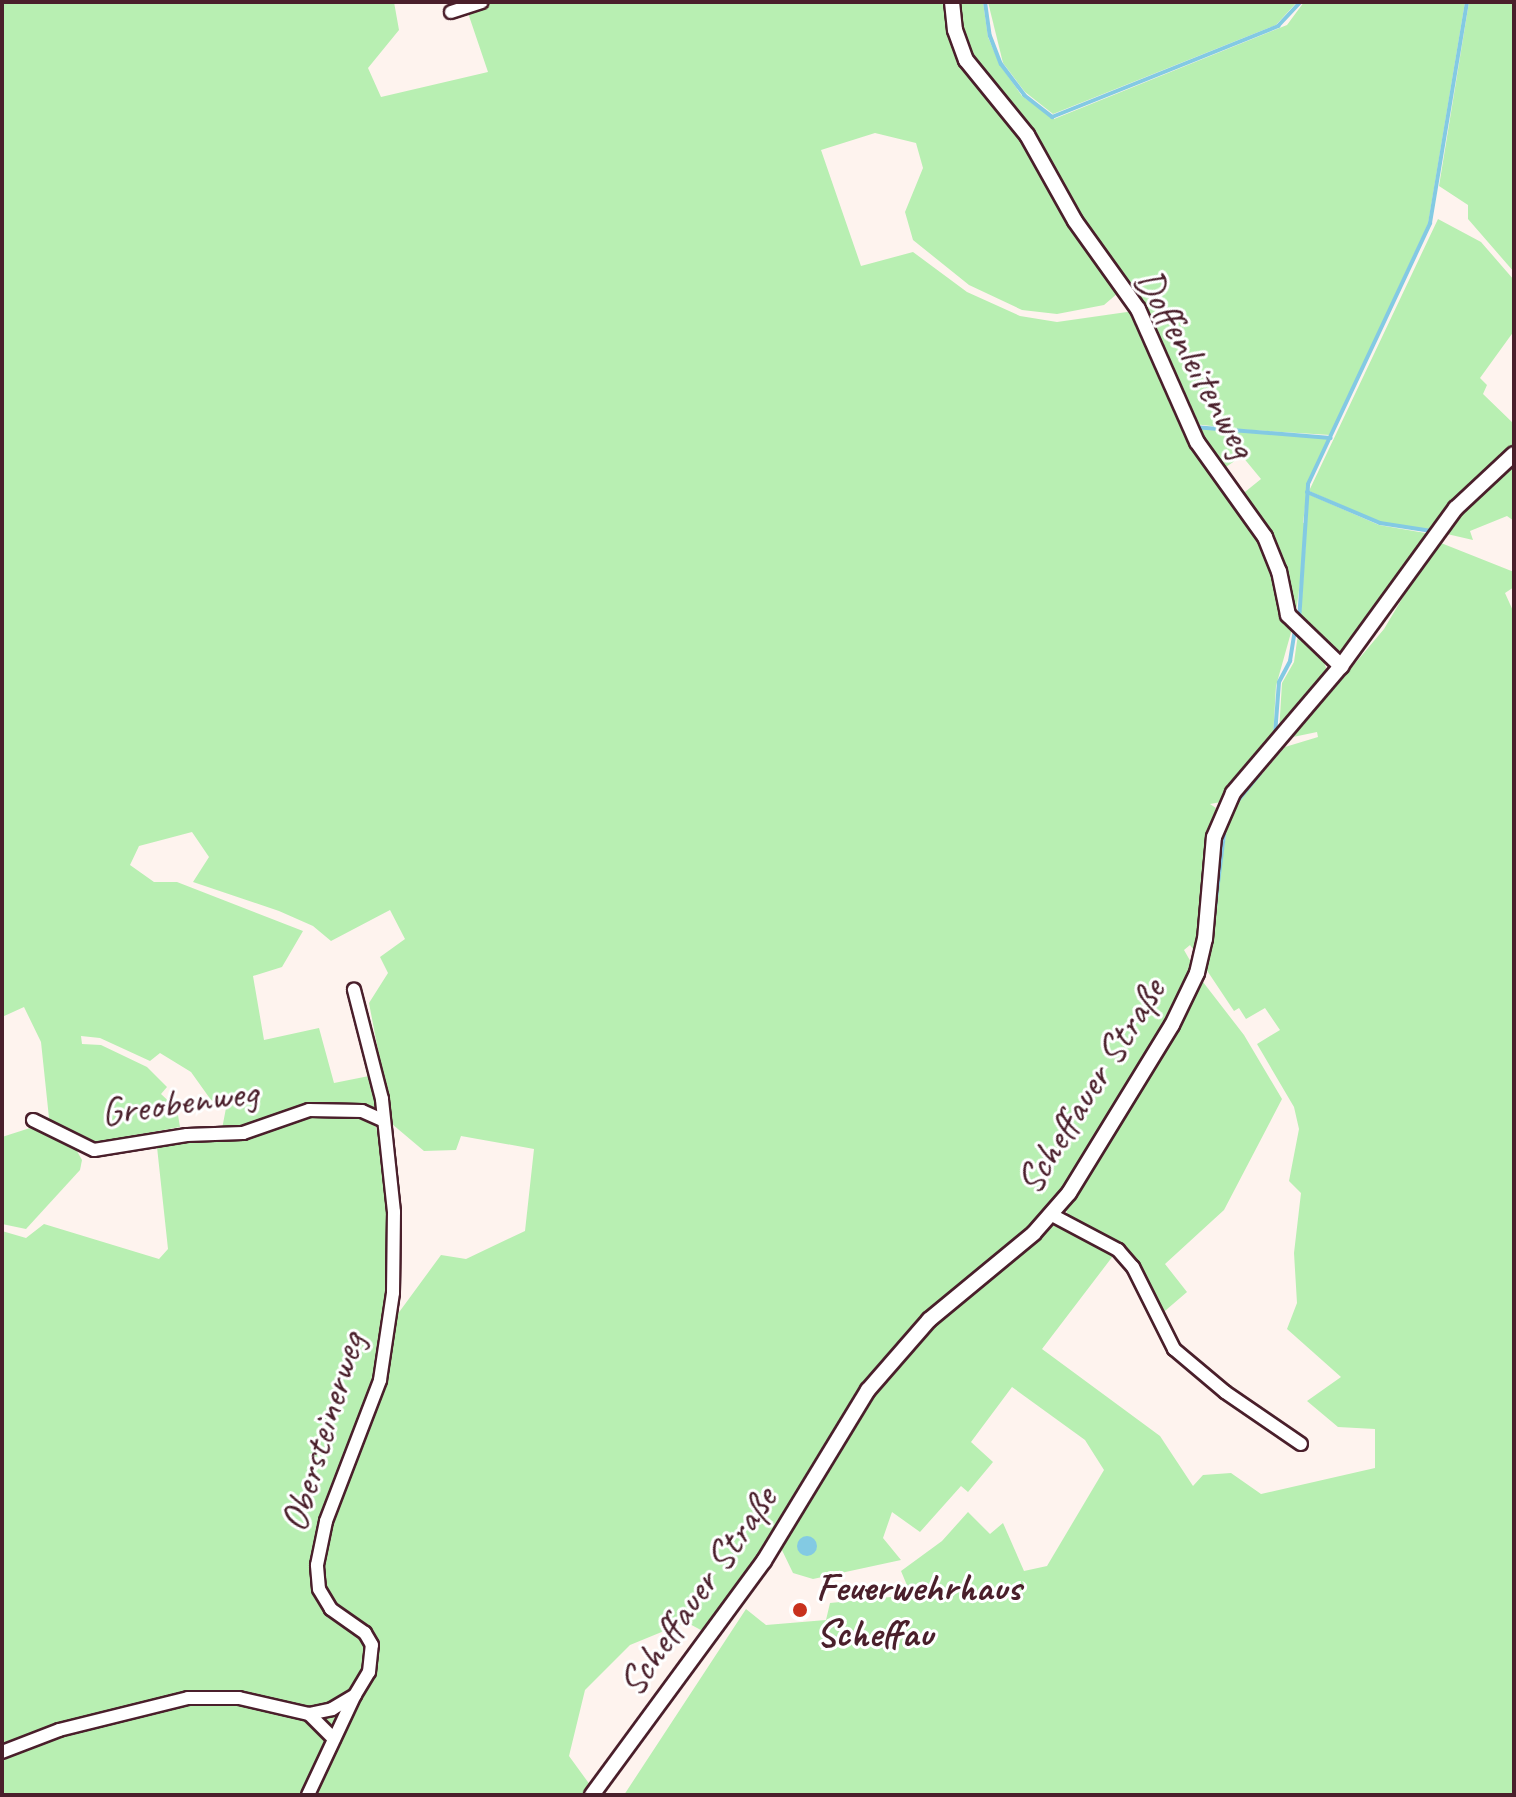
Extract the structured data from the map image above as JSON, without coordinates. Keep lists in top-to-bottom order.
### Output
{
  "streets": {
    "street": [
      "Doffenleitenweg",
      "Scheffauer Straße",
      "Greobenweg",
      "Obersteinerweg"
    ]
  },
  "crossings": [
    ["Doffenleitenweg", "Scheffauer Straße"],
    ["Greobenweg", "Obersteinerweg"]
  ],
  "places": ["Feuerwehrhaus Scheffau"]
}
